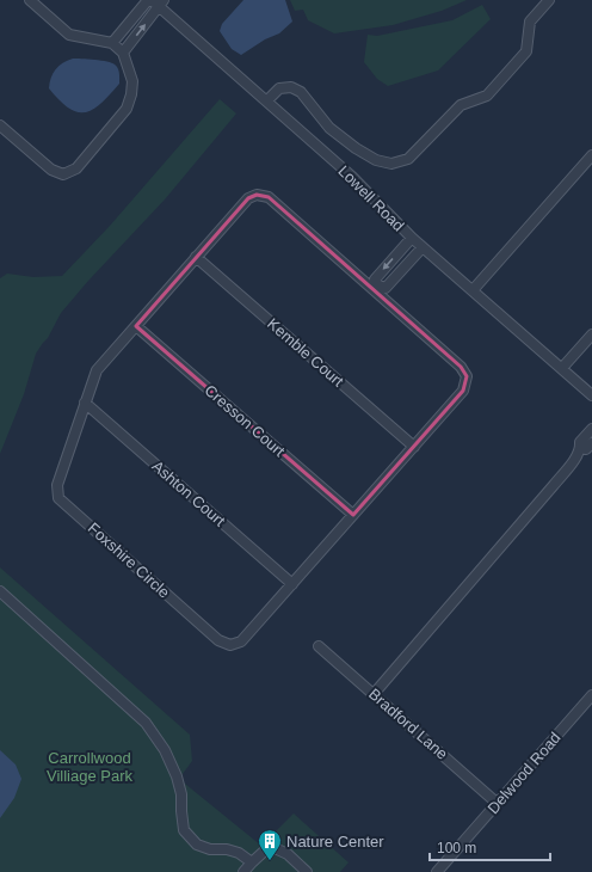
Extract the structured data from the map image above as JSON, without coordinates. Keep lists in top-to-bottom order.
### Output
{
  "streets": {
    "street": [
      "Lowell Road",
      "Kemble Court",
      "Cresson Court",
      "Ashton Court",
      "Foxshire Circle",
      "Bradford Lane",
      "Delwood Road"
    ]
  },
  "crossings": [
    ["Kemble Court", "Foxshire Circle"],
    ["Cresson Court", "Foxshire Circle"],
    ["Ashton Court", "Foxshire Circle"],
    ["Bradford Lane", "Delwood Road"]
  ],
  "parks": ["Carrollwood Villiage Park"],
  "places": {
    "building": ["Nature Center"]
  },
  "scale_bar": "100 m"
}
